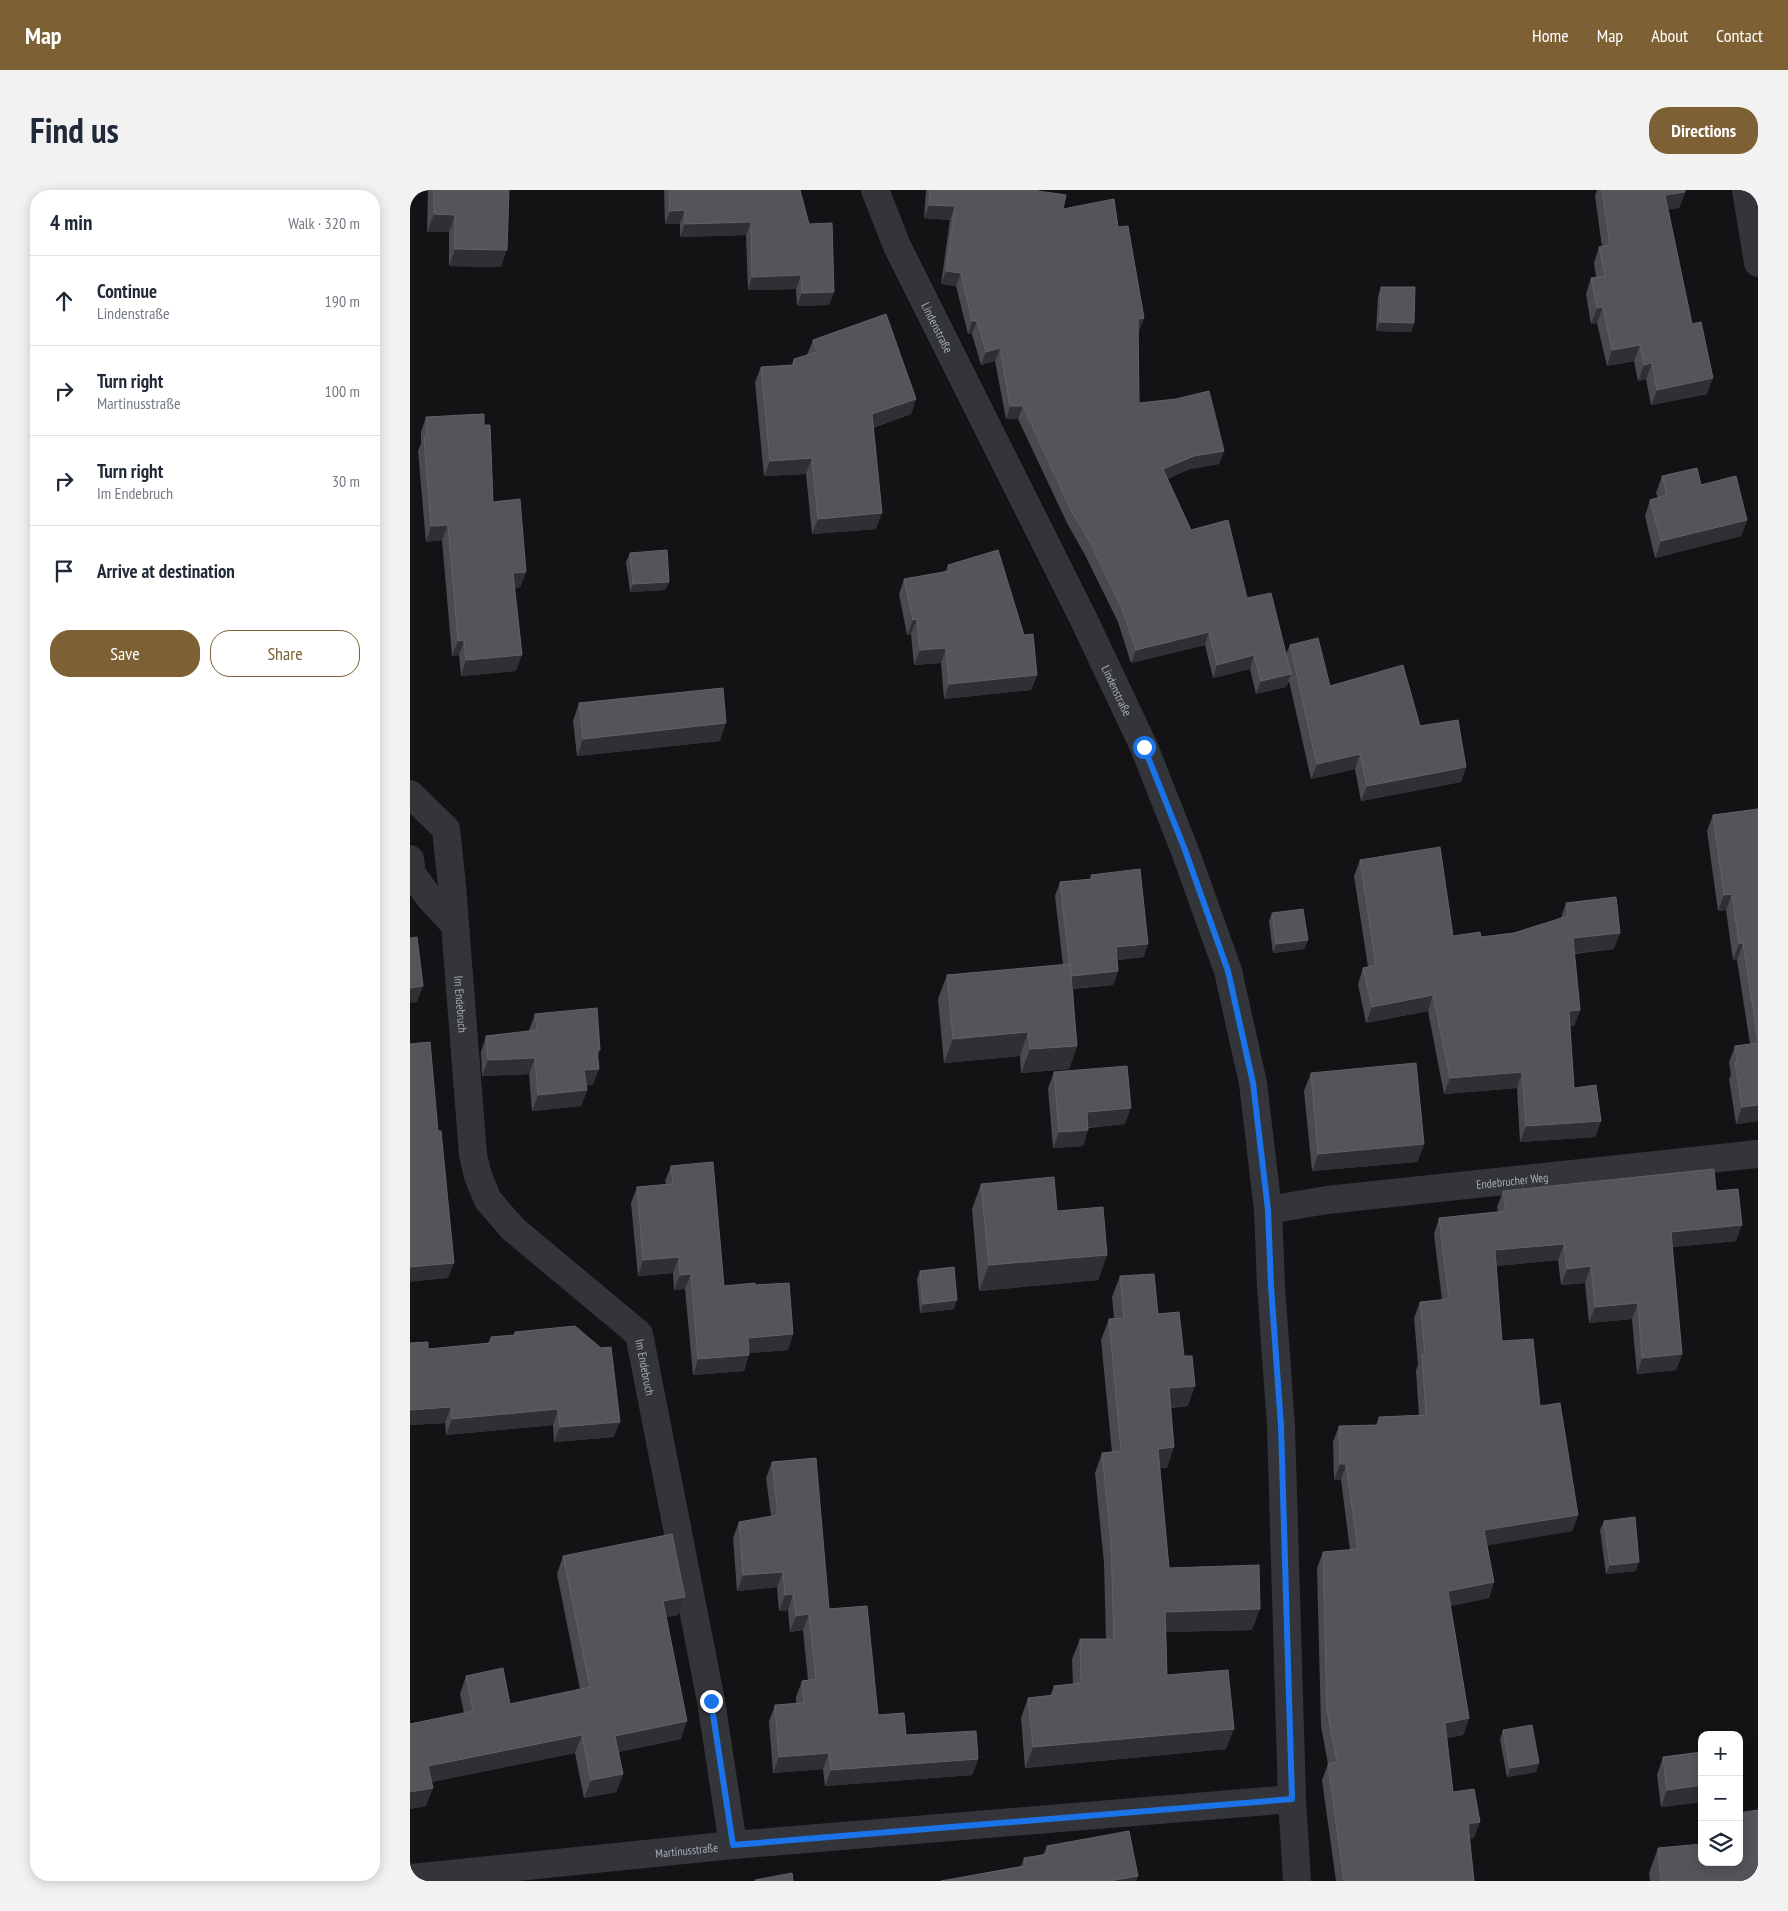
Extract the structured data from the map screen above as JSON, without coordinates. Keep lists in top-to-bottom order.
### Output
{
  "streets": {
    "street": [
      "Lindenstraße",
      "Im Endebruch",
      "Endebrucher Weg",
      "Martinusstraße"
    ]
  },
  "crossings": [
    ["Lindenstraße", "Endebrucher Weg"],
    ["Lindenstraße", "Martinusstraße"],
    ["Im Endebruch", "Martinusstraße"]
  ],
  "page": {
    "header": "Map",
    "nav": [
      "Home",
      "Map",
      "About",
      "Contact"
    ],
    "title": "Find us",
    "buttons": [
      "Directions",
      ["Save", "Share"]
    ],
    "heading": ["4 min", "Walk · 320 m"],
    "list": [
      ["Continue", "Lindenstraße", "190 m"],
      ["Turn right", "Martinusstraße", "100 m"],
      ["Turn right", "Im Endebruch", "30 m"],
      "Arrive at destination"
    ],
    "map_buttons": ["+", "−"]
  }
}
